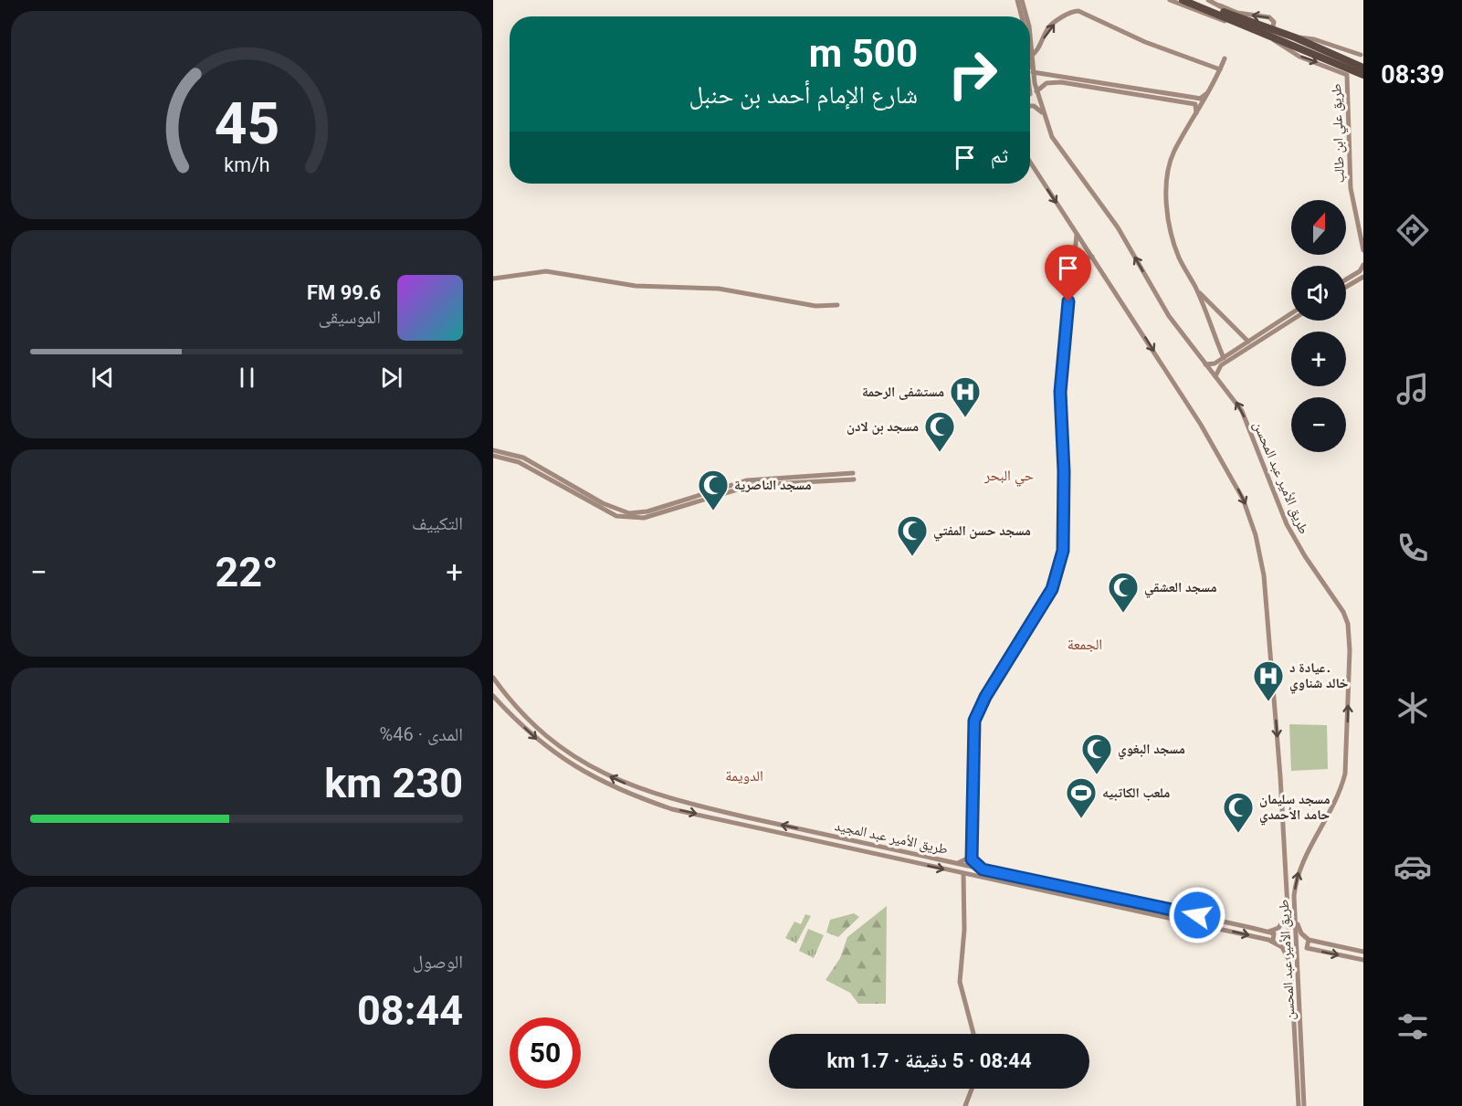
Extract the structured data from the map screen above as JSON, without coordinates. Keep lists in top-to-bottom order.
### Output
{
  "streets": {
    "main road": ["طريق علي ابن طالب", "طريق الأمير عبد المحسن", "طريق الأمير عبد المجيد"]
  },
  "one_way": ["طريق علي ابن طالب"],
  "districts": ["حي البحر", "الجمعة", "الدويمة"],
  "places": {
    "hospital": ["مستشفى الرحمة", "عيادة د. خالد شناوي"],
    "mosque": [
      "مسجد بن لادن",
      "مسجد الناصرية",
      "مسجد حسن المفتي",
      "مسجد العشقي",
      "مسجد البغوي",
      "مسجد سليمان حامد الأحمدي"
    ],
    "sports": ["ملعب الكاتبيه"]
  },
  "north": "top",
  "page": {
    "tabs": "08:39",
    "turn": ["500 m", "شارع الإمام أحمد بن حنبل"],
    "then": "ثم",
    "map_buttons": ["+", "−"],
    "song": ["99.6 FM", "الموسيقى"],
    "tile": [
      "التكييف",
      ["المدى · 46%", "230 km"],
      ["الوصول", "08:44"]
    ],
    "heat": ["−", "22°", "+"],
    "limit": "50",
    "trip": "08:44 · 5 دقيقة · 1.7 km",
    "gauge": ["45", "km/h"]
  }
}
